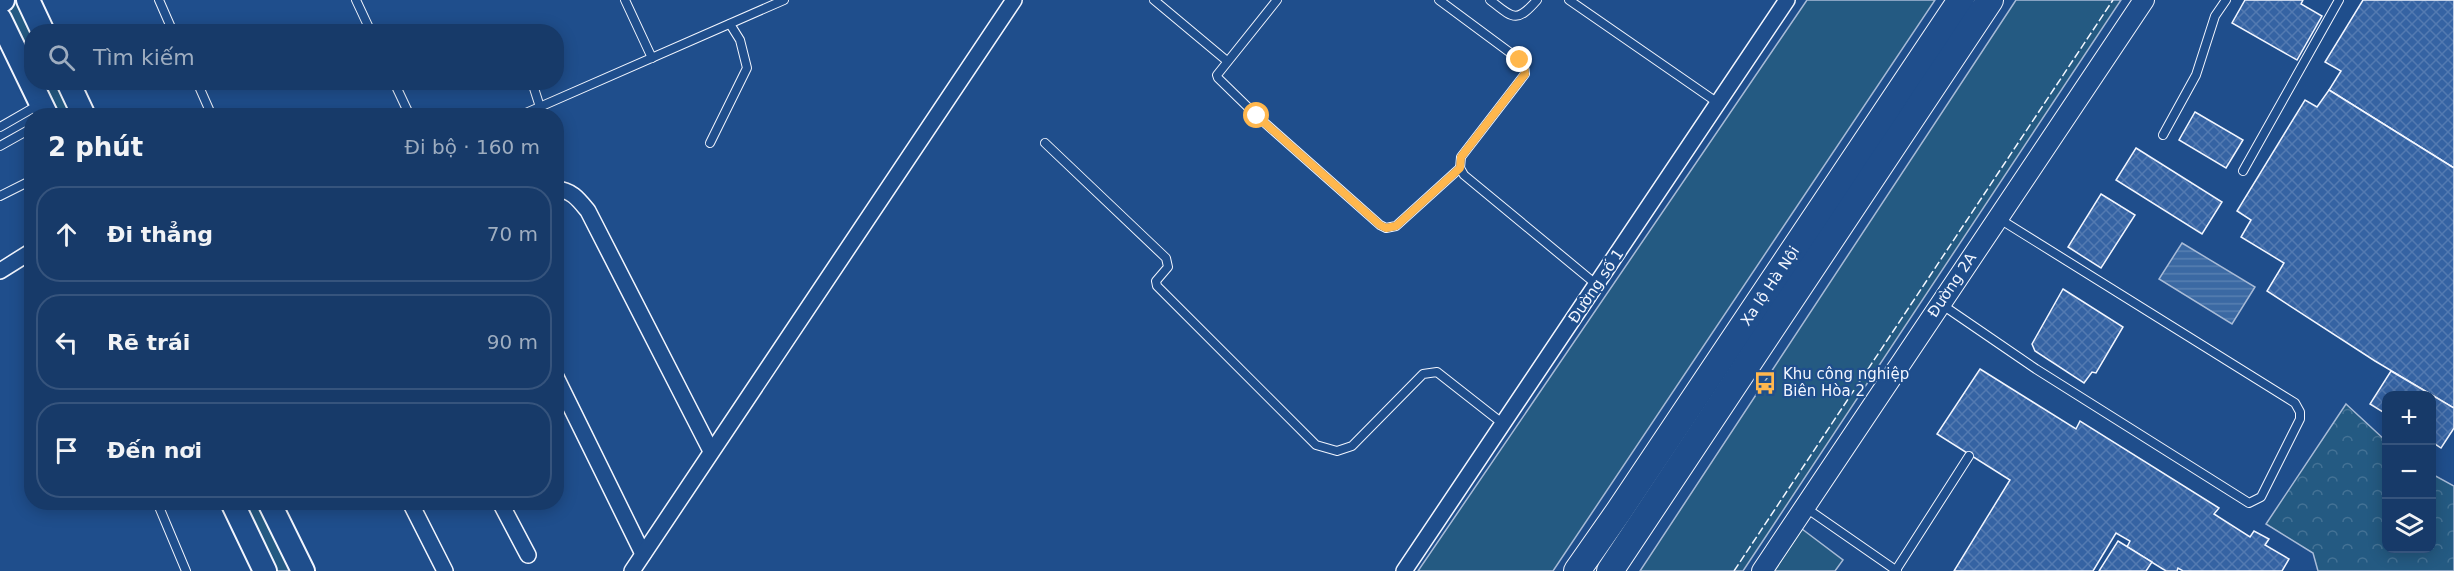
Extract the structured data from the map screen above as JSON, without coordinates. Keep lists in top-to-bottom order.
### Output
{
  "streets": {
    "highway": ["Xa lộ Hà Nội"],
    "street": ["Đường 2A", "Đường số 1"]
  },
  "places": {
    "bus stop": ["Khu công nghiệp Biên Hòa 2"]
  },
  "page": {
    "search": "Tìm kiếm",
    "heading": ["2 phút", "Đi bộ · 160 m"],
    "list": [
      ["Đi thẳng", "70 m"],
      ["Rẽ trái", "90 m"],
      "Đến nơi"
    ],
    "map_buttons": ["+", "−"]
  }
}
